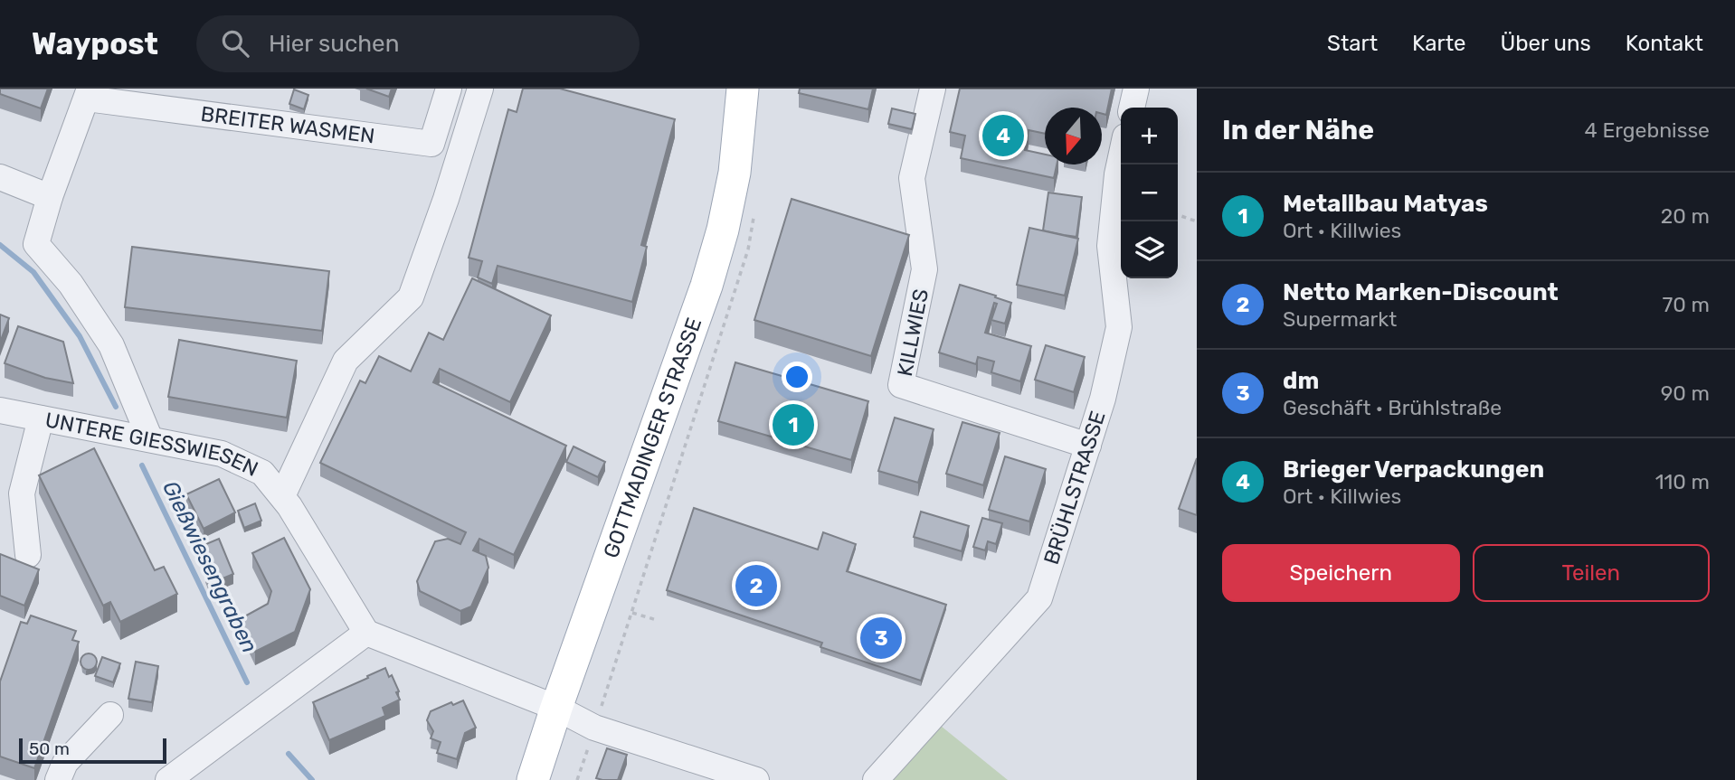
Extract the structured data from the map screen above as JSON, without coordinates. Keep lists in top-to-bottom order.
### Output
{
  "streets": {
    "main road": ["GOTTMADINGER STRASSE"],
    "street": [
      "BREITER WASMEN",
      "KILLWIES",
      "UNTERE GIESSWIESEN",
      "BRÜHLSTRASSE"
    ]
  },
  "crossings": [
    ["KILLWIES", "BRÜHLSTRASSE"]
  ],
  "water": ["Gießwiesengraben"],
  "scale_bar": "50 m",
  "north": "bottom",
  "page": {
    "header": "Waypost",
    "search": "Hier suchen",
    "nav": [
      "Start",
      "Karte",
      "Über uns",
      "Kontakt"
    ],
    "heading": ["In der Nähe", "4 Ergebnisse"],
    "map_buttons": ["+", "−"],
    "pins": [
      "4",
      "1",
      "2",
      "3"
    ],
    "list": [
      {
        "mark": "1",
        "name": "Metallbau Matyas",
        "note": "Ort · Killwies",
        "value": "20 m"
      },
      {
        "mark": "2",
        "name": "Netto Marken-Discount",
        "note": "Supermarkt",
        "value": "70 m"
      },
      {
        "mark": "3",
        "name": "dm",
        "note": "Geschäft · Brühlstraße",
        "value": "90 m"
      },
      {
        "mark": "4",
        "name": "Brieger Verpackungen",
        "note": "Ort · Killwies",
        "value": "110 m"
      }
    ],
    "buttons": ["Speichern", "Teilen"],
    "scale": "50 m"
  }
}
